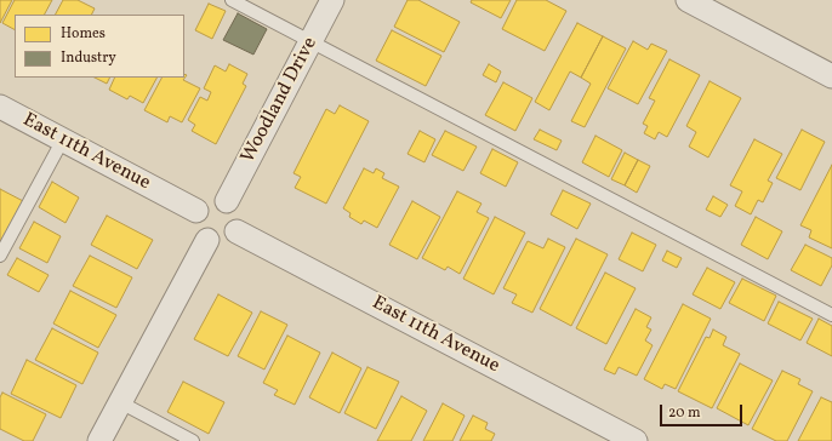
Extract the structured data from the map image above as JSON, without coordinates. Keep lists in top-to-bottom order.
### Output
{
  "streets": {
    "street": ["Woodland Drive", "East 11th Avenue"]
  },
  "crossings": [
    ["Woodland Drive", "East 11th Avenue"]
  ],
  "legend": ["Homes", "Industry"],
  "scale_bar": "20 m"
}
